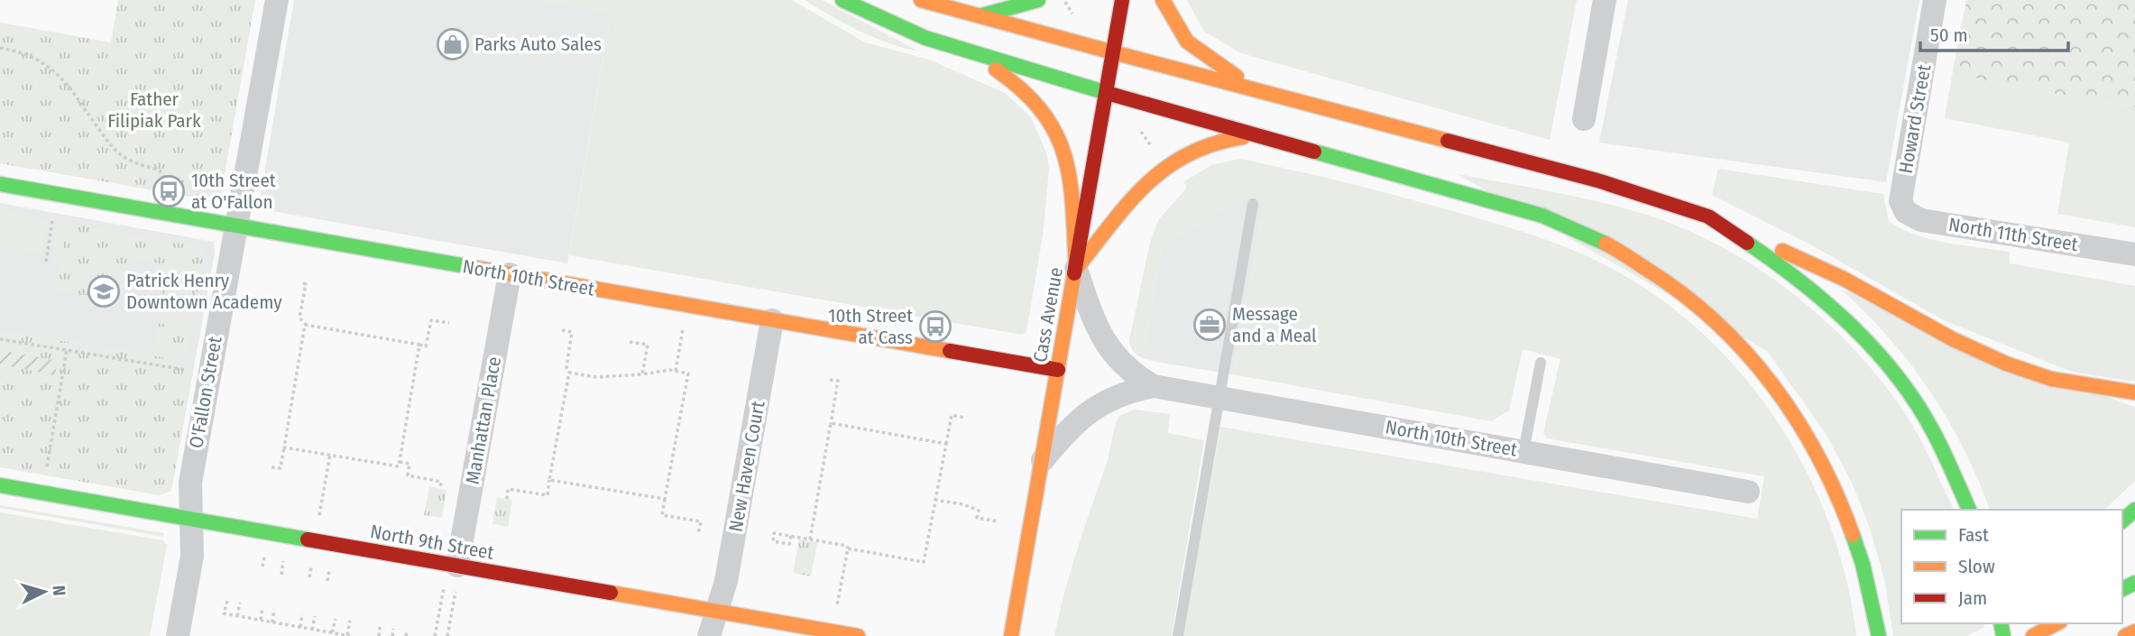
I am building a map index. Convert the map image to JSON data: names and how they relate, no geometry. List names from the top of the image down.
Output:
{
  "streets": {
    "main road": ["North 10th Street", "Cass Avenue", "North 9th Street"],
    "street": [
      "Howard Street",
      "North 11th Street",
      "O'Fallon Street",
      "Manhattan Place",
      "New Haven Court"
    ]
  },
  "crossings": [
    ["Howard Street", "North 11th Street"],
    ["North 10th Street", "Cass Avenue"],
    ["North 10th Street", "O'Fallon Street"],
    ["North 10th Street", "Manhattan Place"],
    ["North 10th Street", "New Haven Court"],
    ["O'Fallon Street", "North 9th Street"],
    ["Manhattan Place", "North 9th Street"],
    ["New Haven Court", "North 9th Street"]
  ],
  "parks": ["Father Filipiak Park"],
  "places": {
    "shop": ["Parks Auto Sales"],
    "bus stop": ["10th Street at O'Fallon", "10th Street at Cass"],
    "school or university": ["Patrick Henry Downtown Academy"],
    "office": ["Message and a Meal"]
  },
  "legend": ["Fast", "Slow", "Jam"],
  "scale_bar": "50 m",
  "north": "right"
}
